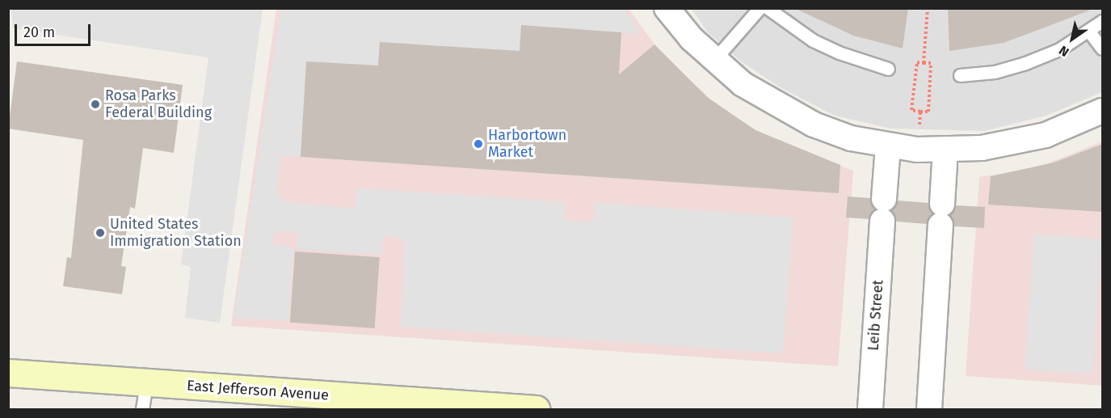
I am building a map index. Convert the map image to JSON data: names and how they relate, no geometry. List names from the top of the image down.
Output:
{
  "streets": {
    "main road": ["East Jefferson Avenue"],
    "street": ["Leib Street"]
  },
  "places": ["Rosa Parks Federal Building", "Harbortown Market", "United States Immigration Station"],
  "scale_bar": "20 m",
  "north": "bottom left"
}
